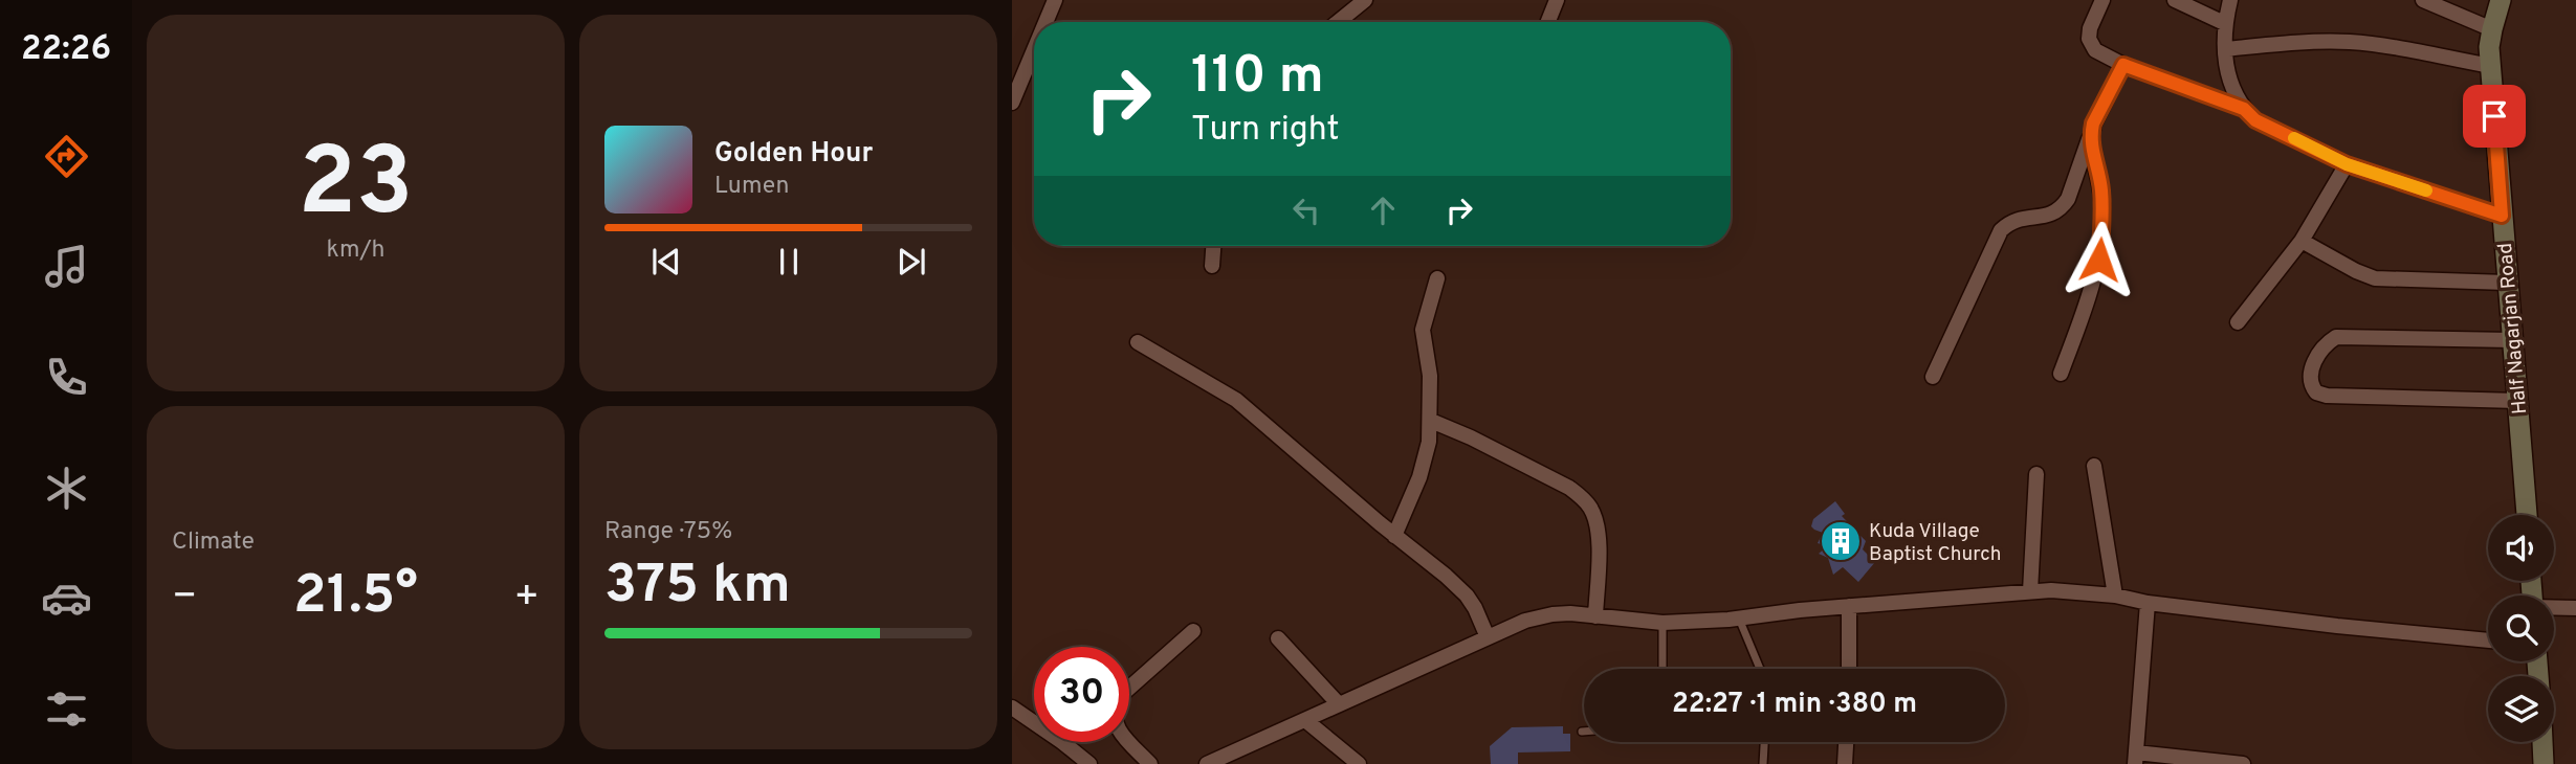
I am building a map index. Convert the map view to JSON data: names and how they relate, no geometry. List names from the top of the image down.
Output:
{
  "streets": {
    "main road": ["Half Nagarjan Road"]
  },
  "places": {
    "building": ["Kuda Village Baptist Church"]
  },
  "page": {
    "tabs": "22:26",
    "tile": [
      ["23", "km/h"],
      "Climate",
      ["Range · 75%", "375 km"]
    ],
    "turn": ["110 m", "Turn right"],
    "song": ["Golden Hour", "Lumen"],
    "heat": ["−", "21.5°", "+"],
    "limit": "30",
    "trip": "22:27 · 1 min · 380 m"
  }
}
